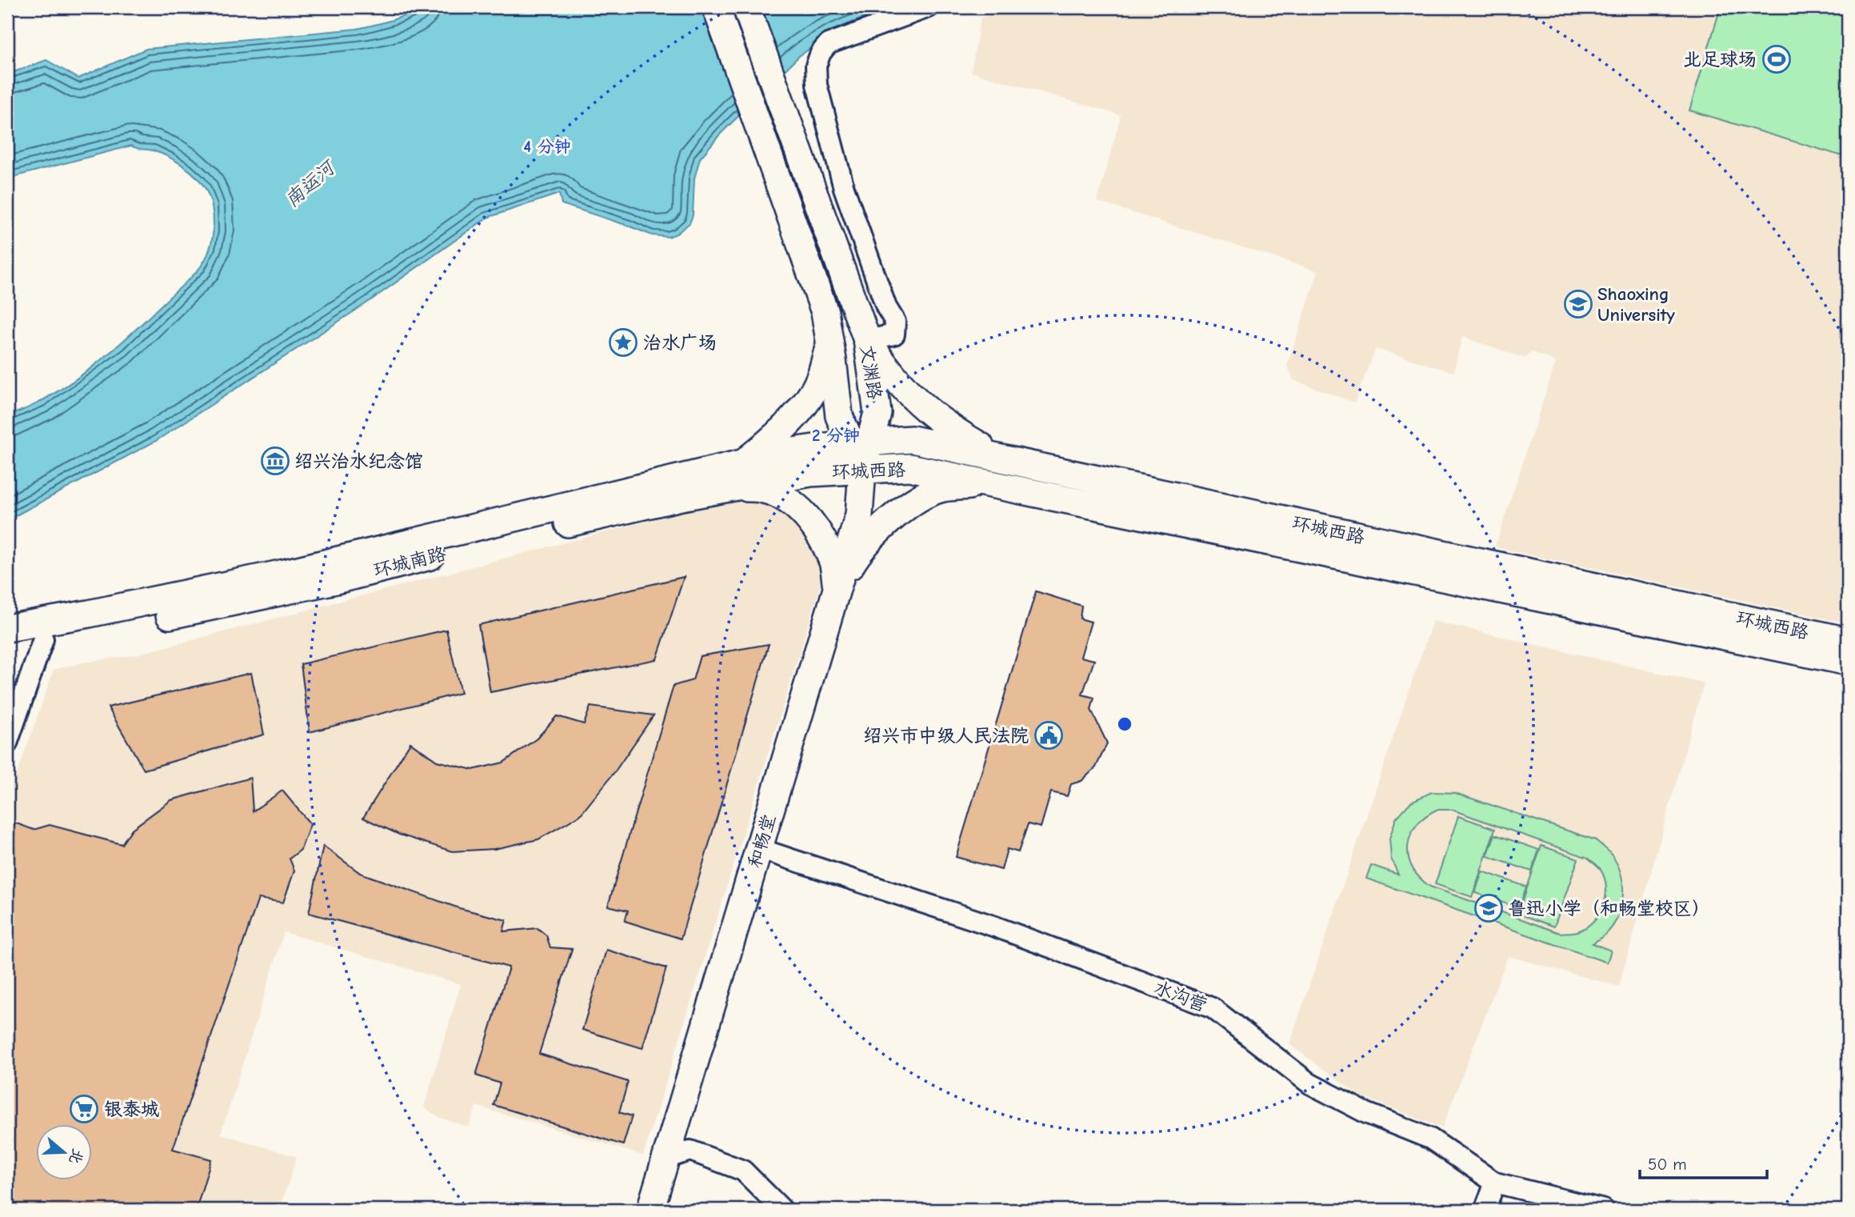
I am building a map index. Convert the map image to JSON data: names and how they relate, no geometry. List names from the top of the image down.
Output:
{
  "streets": {
    "main road": [
      "文渊路",
      "环城西路",
      "环城南路",
      "和畅堂"
    ],
    "street": ["水沟营"]
  },
  "crossings": [
    ["文渊路", "环城西路"],
    ["文渊路", "和畅堂"],
    ["环城西路", "环城南路"],
    ["环城西路", "和畅堂"],
    ["和畅堂", "水沟营"]
  ],
  "water": ["南运河"],
  "places": {
    "sports": ["北足球场"],
    "school or university": ["Shaoxing University", "鲁迅小学（和畅堂校区）"],
    "place": ["治水广场"],
    "museum": ["绍兴治水纪念馆"],
    "public building": ["绍兴市中级人民法院"],
    "supermarket": ["银泰城"]
  },
  "scale_bar": "50 m",
  "north": "right",
  "rings": ["4 分钟", "2 分钟"]
}
